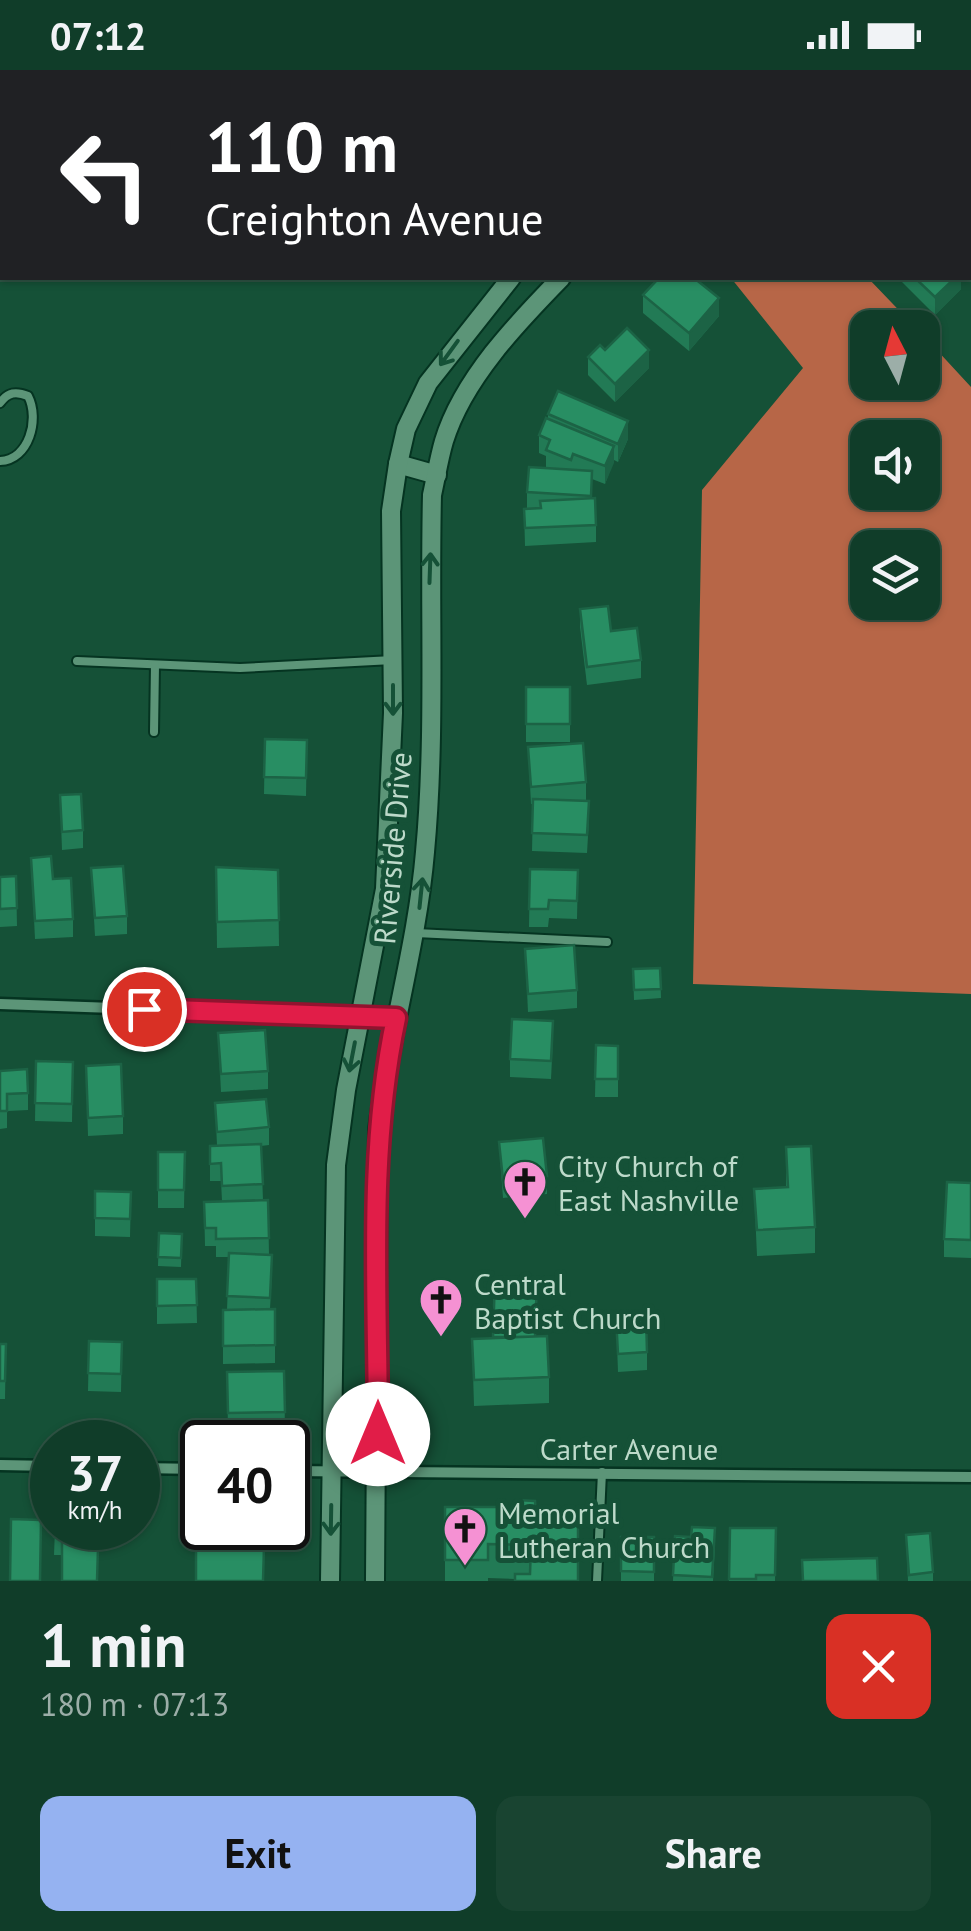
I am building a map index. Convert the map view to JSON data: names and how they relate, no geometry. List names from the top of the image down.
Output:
{
  "streets": {
    "street": ["Riverside Drive", "Carter Avenue"]
  },
  "crossings": [
    ["Riverside Drive", "Carter Avenue"]
  ],
  "places": {
    "church": ["City Church of East Nashville", "Central Baptist Church", "Memorial Lutheran Church"]
  },
  "north": "top",
  "page": {
    "status": "07:12",
    "turn": ["110 m", "Creighton Avenue"],
    "speed": "37 km/h",
    "limit": "40",
    "heading": ["1 min", "180 m · 07:13"],
    "buttons": ["Exit", "Share"]
  }
}
